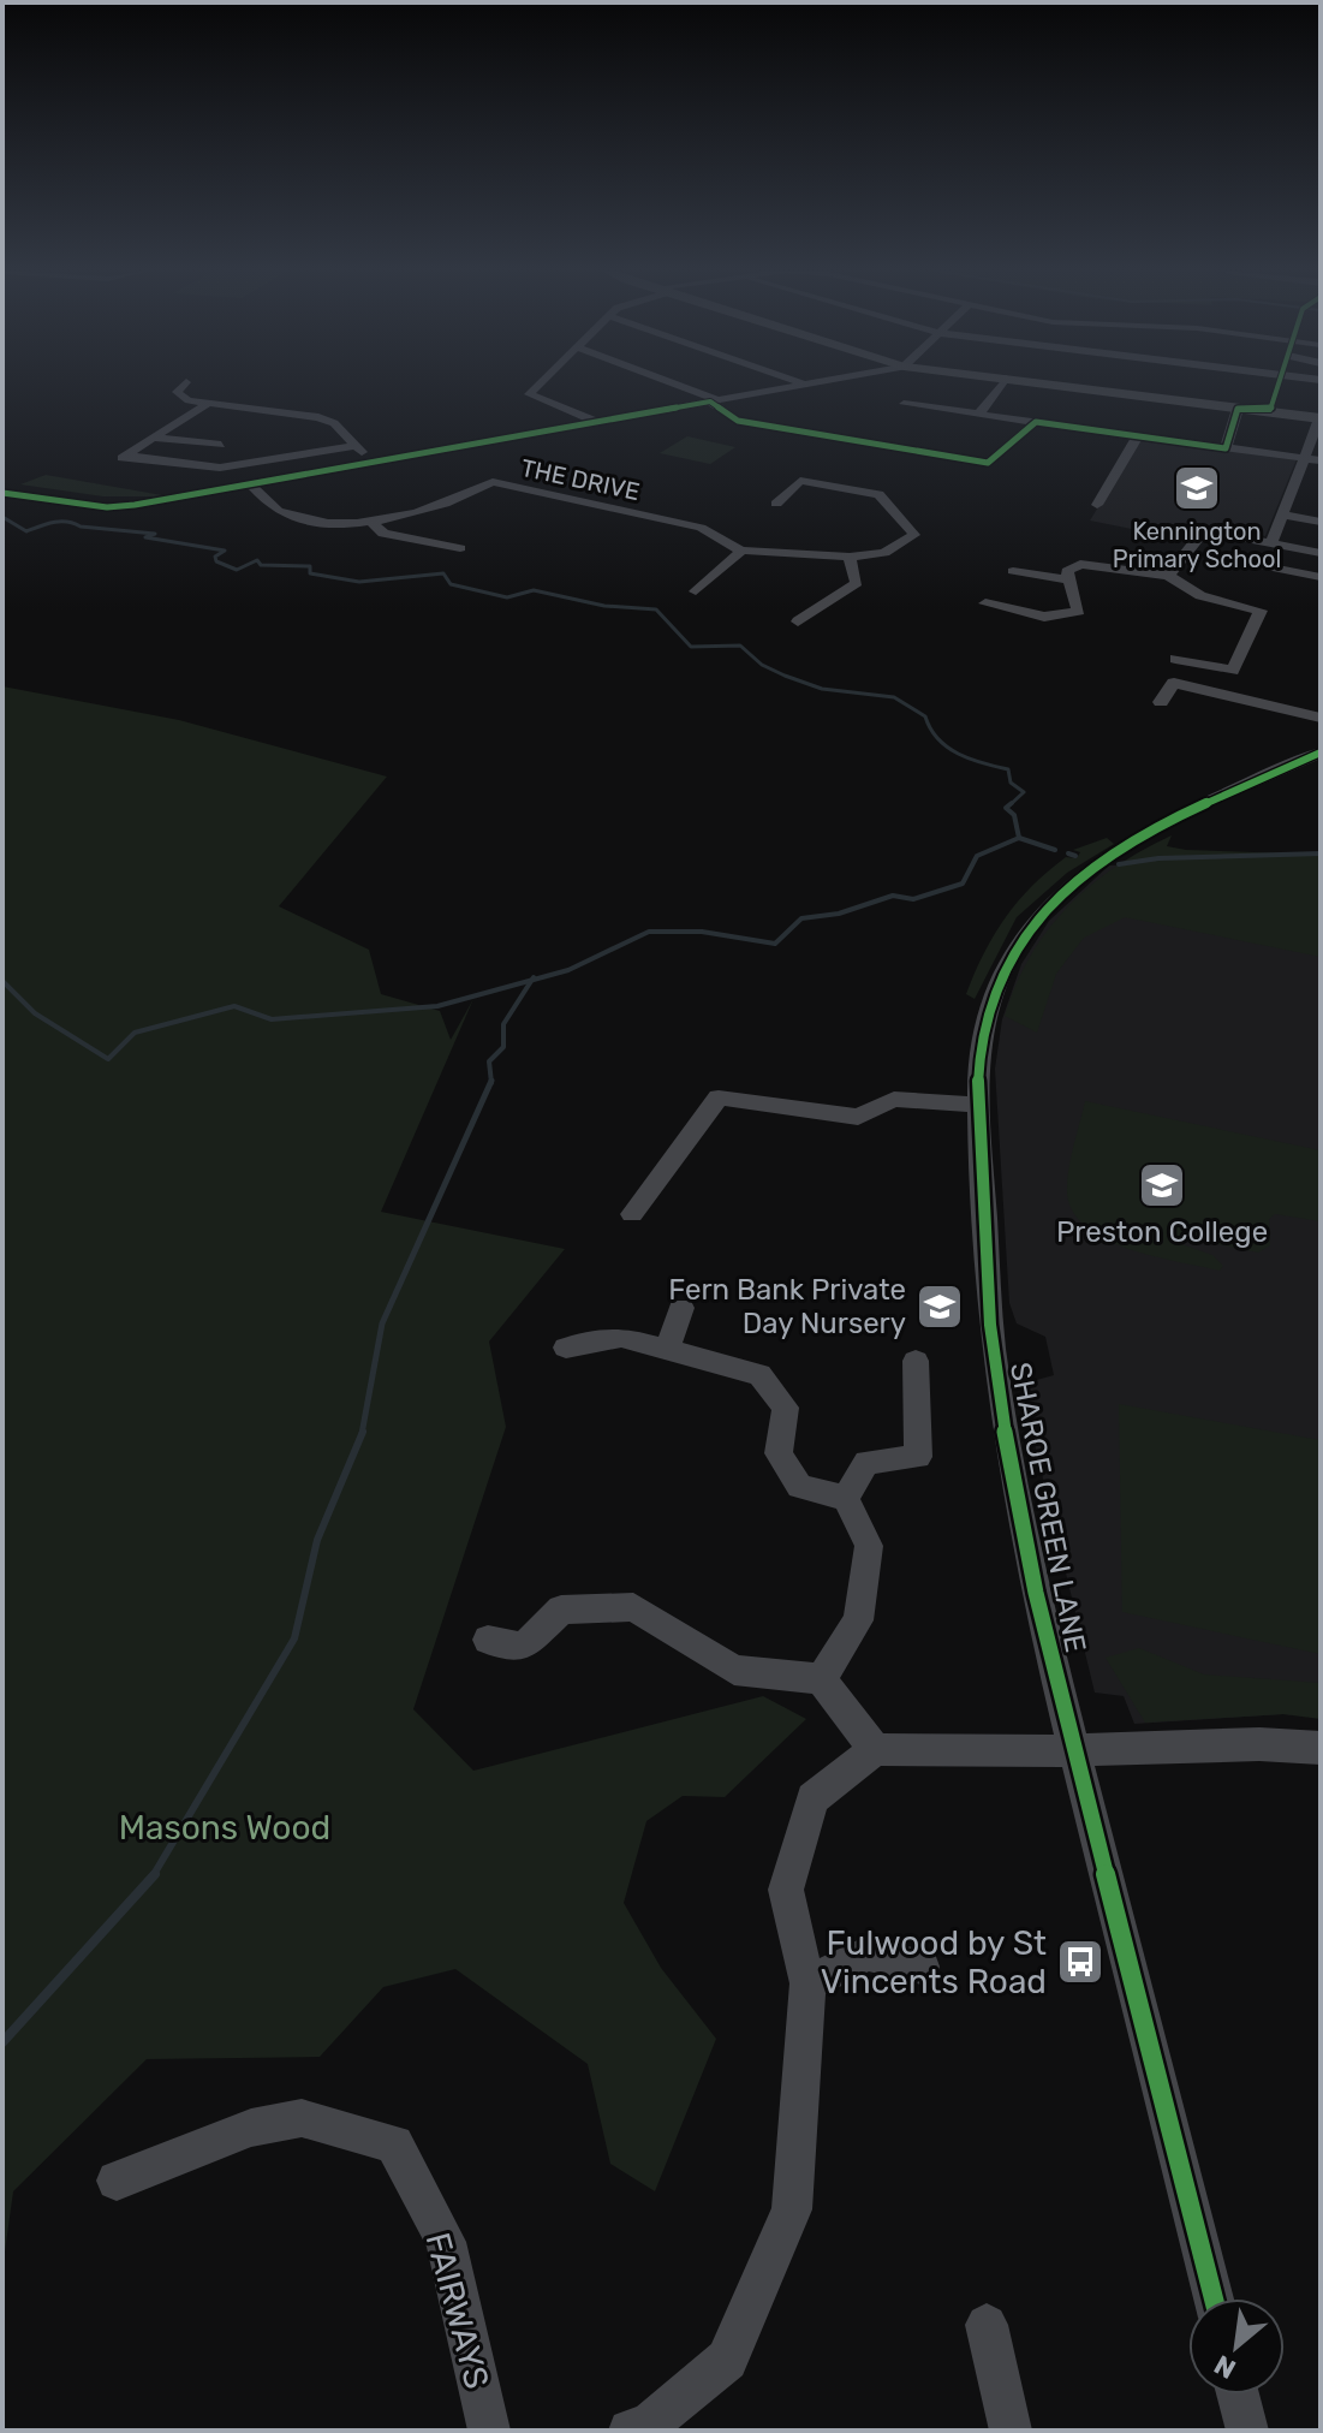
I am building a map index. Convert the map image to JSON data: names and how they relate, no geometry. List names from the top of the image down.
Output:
{
  "streets": {
    "street": ["THE DRIVE", "SHAROE GREEN LANE", "FAIRWAYS"]
  },
  "parks": ["Masons Wood"],
  "places": {
    "school or university": ["Kennington Primary School", "Preston College", "Fern Bank Private Day Nursery"],
    "bus stop": ["Fulwood by St Vincents Road"]
  },
  "north": "bottom left"
}
